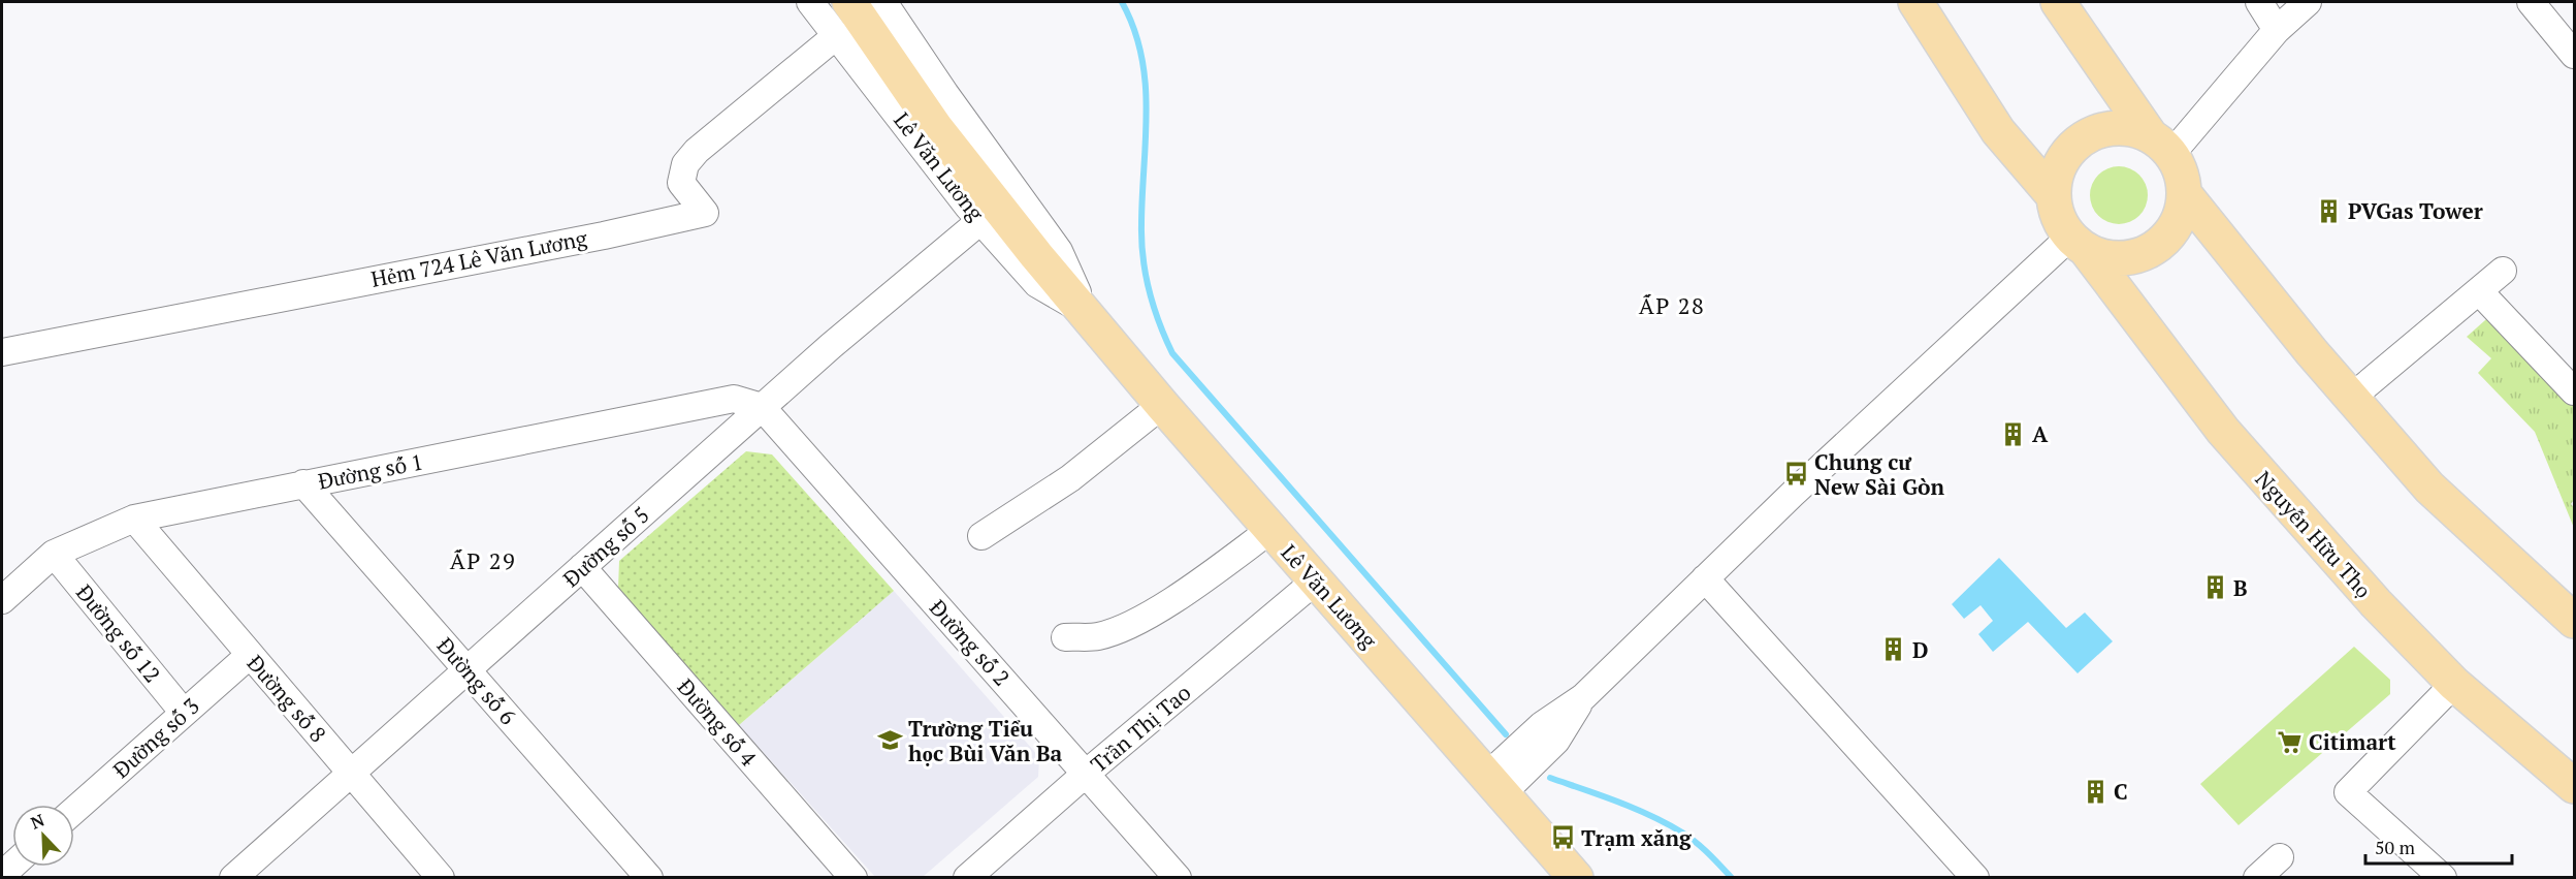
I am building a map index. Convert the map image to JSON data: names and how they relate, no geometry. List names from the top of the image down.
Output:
{
  "streets": {
    "main road": ["Lê Văn Lương", "Nguyễn Hữu Thọ"],
    "street": [
      "Hẻm 724 Lê Văn Lương",
      "Đường số 1",
      "Đường số 5",
      "Đường số 12",
      "Đường số 2",
      "Đường số 6",
      "Đường số 8",
      "Đường số 4",
      "Trần Thị Tao",
      "Đường số 3"
    ]
  },
  "crossings": [
    ["Lê Văn Lương", "Hẻm 724 Lê Văn Lương"],
    ["Lê Văn Lương", "Đường số 5"],
    ["Lê Văn Lương", "Trần Thị Tao"],
    ["Đường số 1", "Đường số 5"],
    ["Đường số 1", "Đường số 12"],
    ["Đường số 1", "Đường số 2"],
    ["Đường số 1", "Đường số 6"],
    ["Đường số 1", "Đường số 8"],
    ["Đường số 5", "Đường số 2"],
    ["Đường số 5", "Đường số 6"],
    ["Đường số 5", "Đường số 8"],
    ["Đường số 5", "Đường số 4"],
    ["Đường số 12", "Đường số 3"],
    ["Đường số 2", "Trần Thị Tao"],
    ["Đường số 8", "Đường số 3"]
  ],
  "districts": ["ẤP 28", "ẤP 29"],
  "places": {
    "building": [
      "PVGas Tower",
      "A",
      "B",
      "D",
      "C"
    ],
    "bus stop": ["Chung cư New Sài Gòn", "Trạm xăng"],
    "school or university": ["Trường Tiểu học Bùi Văn Ba"],
    "supermarket": ["Citimart"]
  },
  "scale_bar": "50 m",
  "north": "top left"
}
